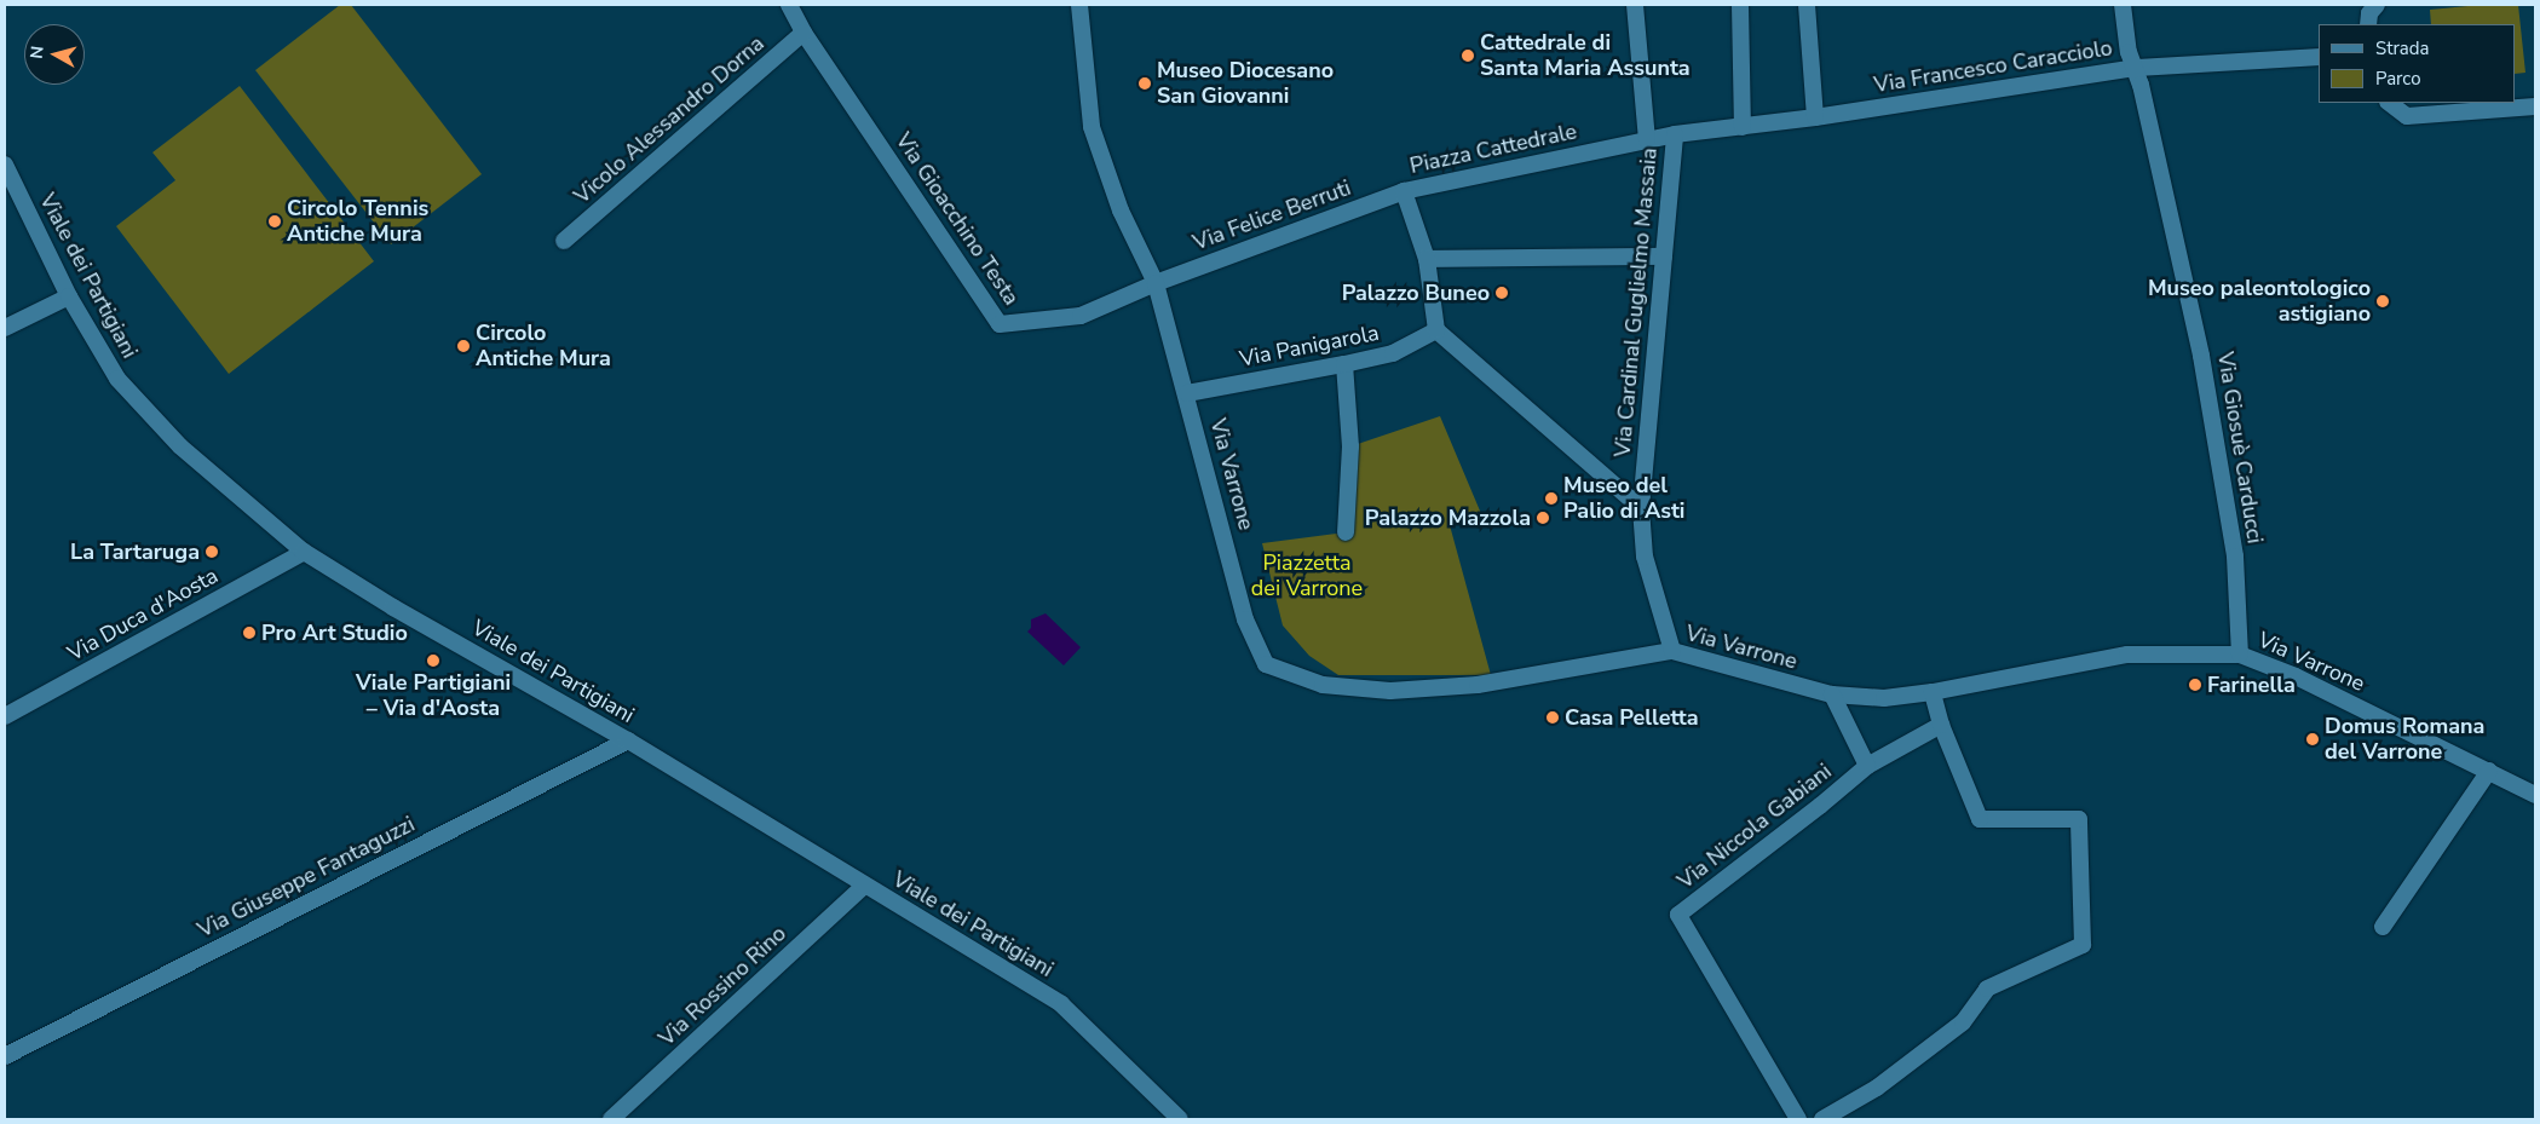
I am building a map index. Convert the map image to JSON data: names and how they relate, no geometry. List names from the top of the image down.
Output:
{
  "streets": {
    "street": [
      "Via Francesco Caracciolo",
      "Vicolo Alessandro Dorna",
      "Piazza Cattedrale",
      "Via Felice Berruti",
      "Via Gioacchino Testa",
      "Viale dei Partigiani",
      "Via Cardinal Guglielmo Massaia",
      "Via Panigarola",
      "Via Giosuè Carducci",
      "Via Varrone",
      "Via Duca d'Aosta",
      "Via Niccola Gabiani",
      "Via Giuseppe Fantaguzzi",
      "Via Rossino Rino"
    ]
  },
  "crossings": [
    ["Via Francesco Caracciolo", "Piazza Cattedrale"],
    ["Via Francesco Caracciolo", "Via Cardinal Guglielmo Massaia"],
    ["Via Francesco Caracciolo", "Via Giosuè Carducci"],
    ["Vicolo Alessandro Dorna", "Via Gioacchino Testa"],
    ["Piazza Cattedrale", "Via Felice Berruti"],
    ["Piazza Cattedrale", "Via Cardinal Guglielmo Massaia"],
    ["Via Felice Berruti", "Via Gioacchino Testa"],
    ["Via Felice Berruti", "Via Varrone"],
    ["Via Gioacchino Testa", "Via Varrone"],
    ["Viale dei Partigiani", "Via Duca d'Aosta"],
    ["Viale dei Partigiani", "Via Giuseppe Fantaguzzi"],
    ["Viale dei Partigiani", "Via Rossino Rino"],
    ["Via Cardinal Guglielmo Massaia", "Via Varrone"],
    ["Via Panigarola", "Via Varrone"],
    ["Via Giosuè Carducci", "Via Varrone"]
  ],
  "parks": ["Piazzetta dei Varrone"],
  "places": [
    "Cattedrale di Santa Maria Assunta",
    "Museo Diocesano San Giovanni",
    "Circolo Tennis Antiche Mura",
    "Palazzo Buneo",
    "Museo paleontologico astigiano",
    "Circolo Antiche Mura",
    "Museo del Palio di Asti",
    "Palazzo Mazzola",
    "La Tartaruga",
    "Pro Art Studio",
    "Viale Partigiani – Via d'Aosta",
    "Farinella",
    "Casa Pelletta",
    "Domus Romana del Varrone"
  ],
  "legend": ["Strada", "Parco"],
  "north": "left"
}
